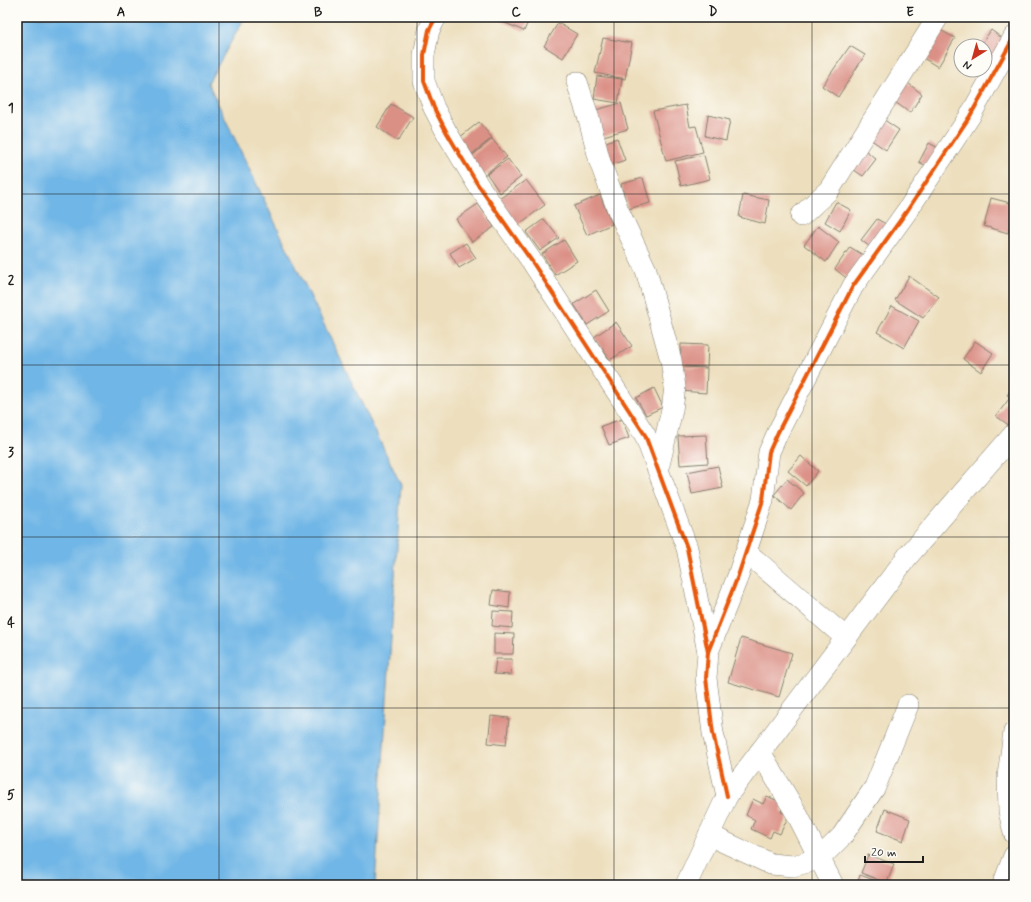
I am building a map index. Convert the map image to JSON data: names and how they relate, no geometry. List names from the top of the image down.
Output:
{
  "scale_bar": "20 m",
  "north": "bottom left",
  "grid": {
    "columns": [
      "A",
      "B",
      "C",
      "D",
      "E"
    ],
    "rows": [
      "1",
      "2",
      "3",
      "4",
      "5"
    ]
  }
}
